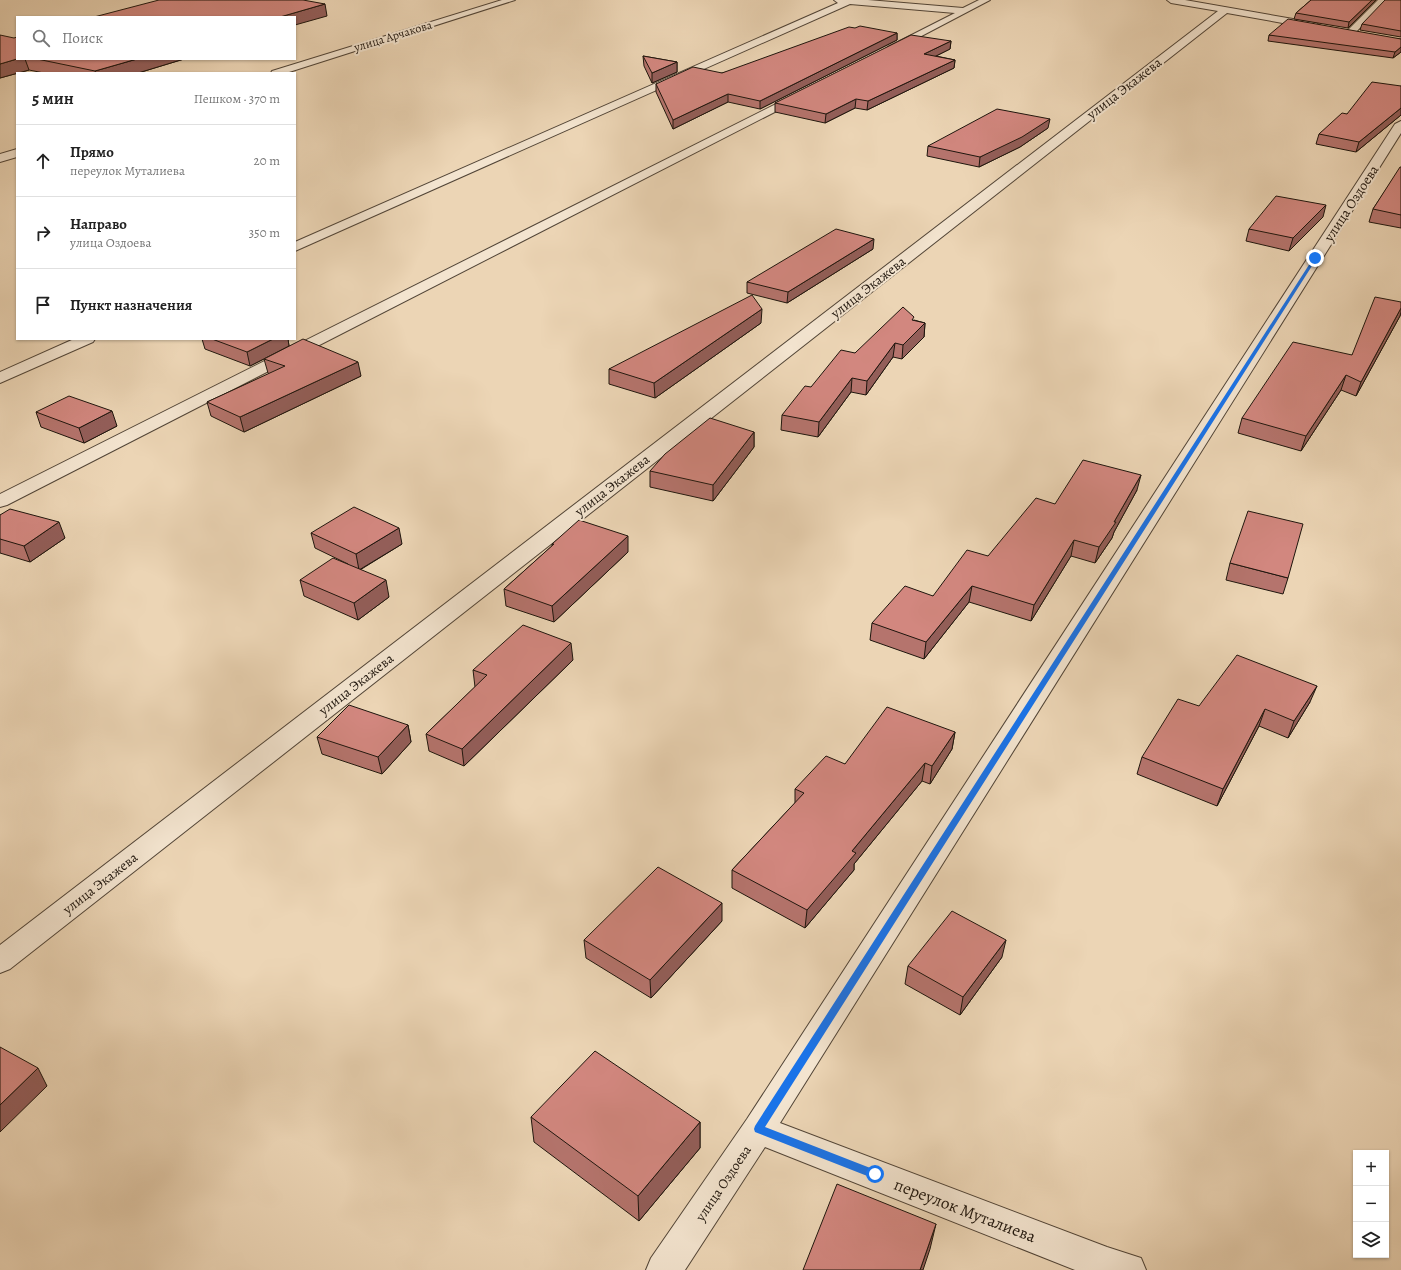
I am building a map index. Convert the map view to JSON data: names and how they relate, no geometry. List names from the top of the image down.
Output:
{
  "streets": {
    "street": [
      "улица Арчакова",
      "улица Экажева",
      "улица Оздоева",
      "переулок Муталиева"
    ]
  },
  "crossings": [
    ["улица Оздоева", "переулок Муталиева"]
  ],
  "page": {
    "search": "Поиск",
    "heading": ["5 мин", "Пешком · 370 m"],
    "list": [
      ["Прямо", "переулок Муталиева", "20 m"],
      ["Направо", "улица Оздоева", "350 m"],
      "Пункт назначения"
    ],
    "map_buttons": ["+", "−"]
  }
}
